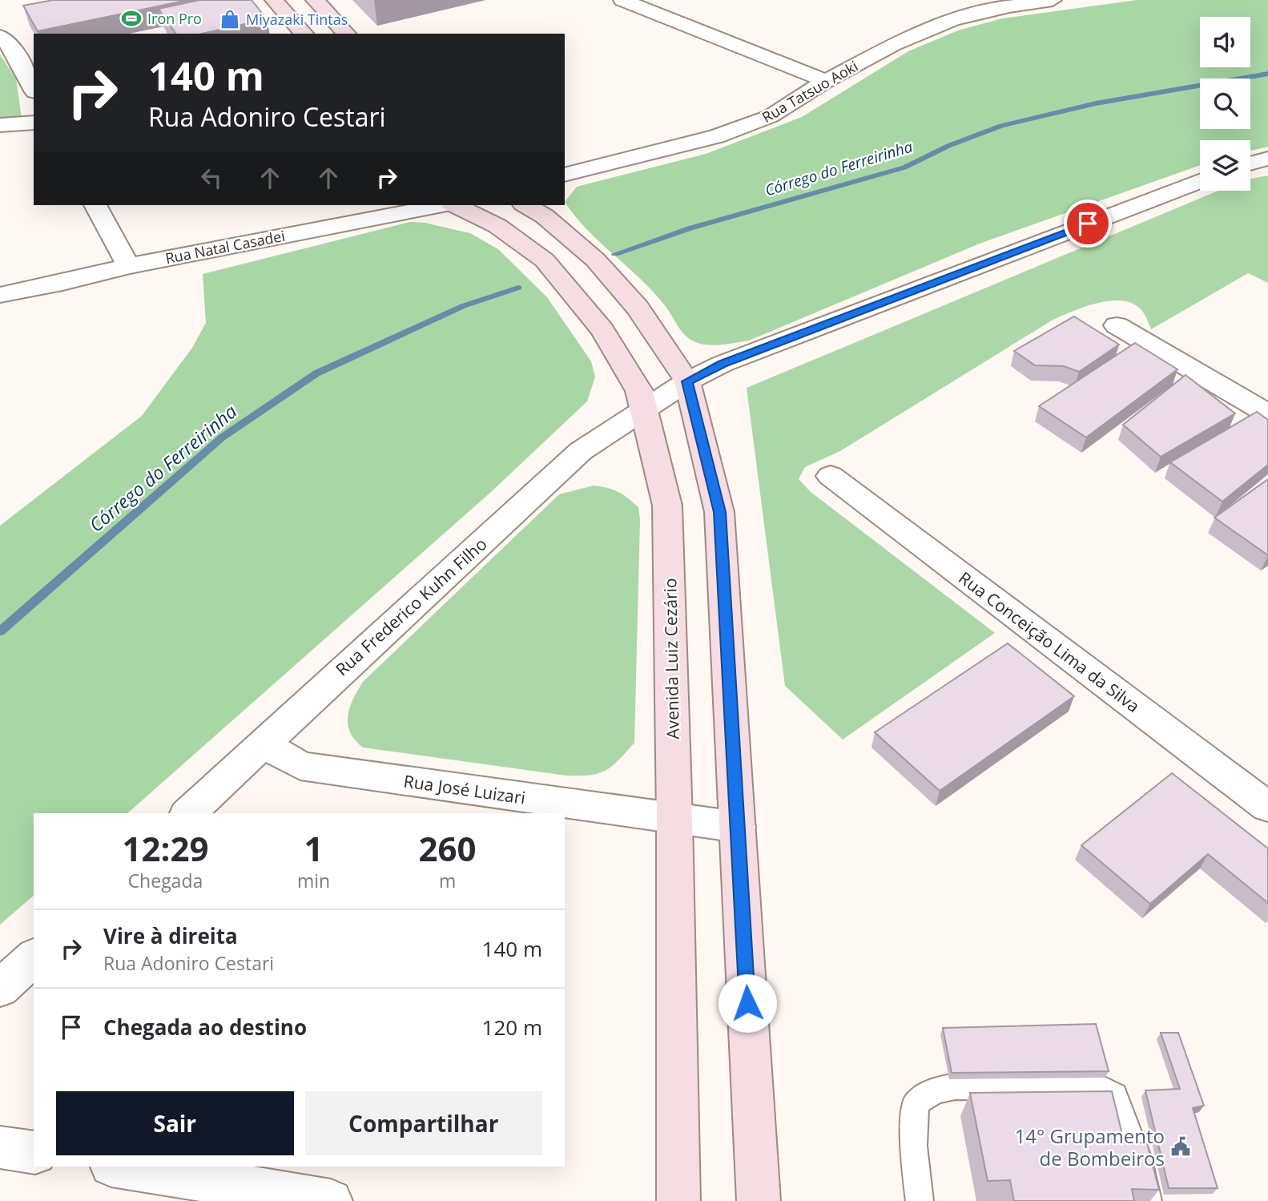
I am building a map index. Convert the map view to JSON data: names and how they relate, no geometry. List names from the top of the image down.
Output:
{
  "streets": {
    "street": [
      "Rua Tatsuo Aoki",
      "Rua Natal Casadei",
      "Rua Frederico Kuhn Filho",
      "Rua Conceição Lima da Silva",
      "Avenida Luiz Cezário",
      "Rua José Luizari"
    ]
  },
  "crossings": [
    ["Rua Frederico Kuhn Filho", "Avenida Luiz Cezário"],
    ["Rua Frederico Kuhn Filho", "Rua José Luizari"],
    ["Avenida Luiz Cezário", "Rua José Luizari"]
  ],
  "water": ["Córrego do Ferreirinha"],
  "places": {
    "sports": ["Iron Pro"],
    "shop": ["Miyazaki Tintas"],
    "public building": ["14° Grupamento de Bombeiros"]
  },
  "page": {
    "turn": ["140 m", "Rua Adoniro Cestari"],
    "eta": [
      "12:29",
      "Chegada",
      "1",
      "min",
      "260",
      "m"
    ],
    "list": [
      {
        "name": "Vire à direita",
        "note": "Rua Adoniro Cestari",
        "value": "140 m"
      },
      {
        "name": "Chegada ao destino",
        "value": "120 m"
      }
    ],
    "buttons": ["Sair", "Compartilhar"]
  }
}
